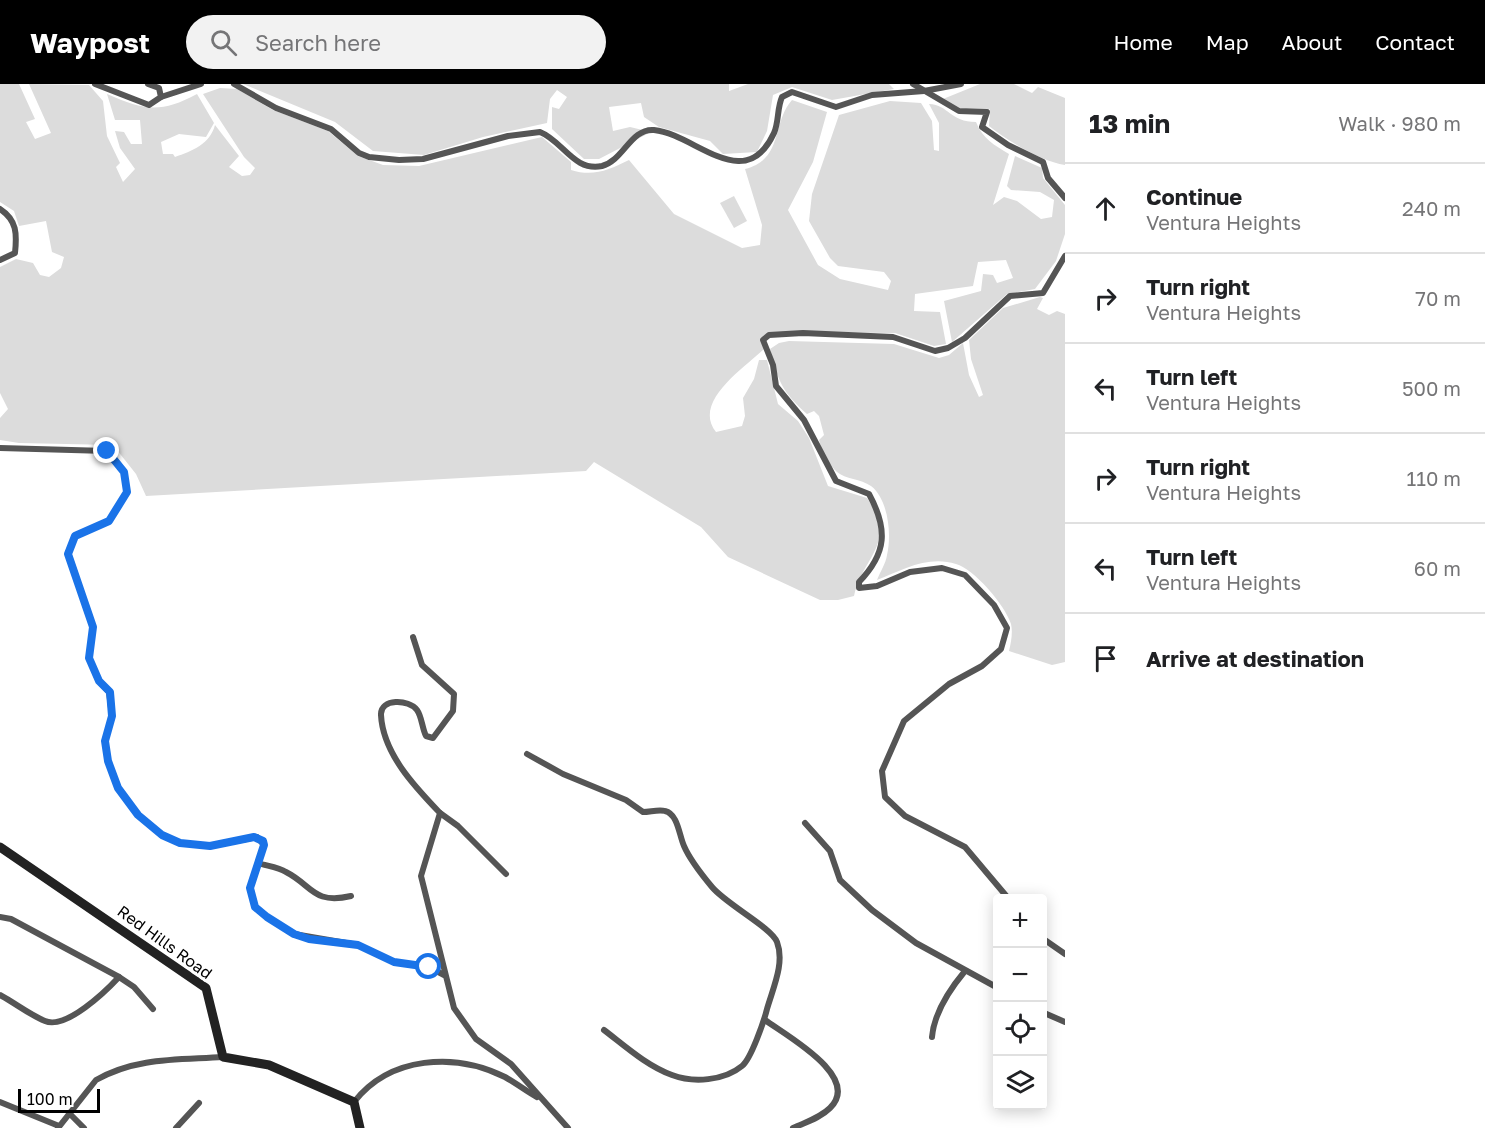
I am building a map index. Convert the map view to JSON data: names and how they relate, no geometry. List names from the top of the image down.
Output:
{
  "streets": {
    "main road": ["Red Hills Road"]
  },
  "scale_bar": "100 m",
  "page": {
    "header": "Waypost",
    "search": "Search here",
    "nav": [
      "Home",
      "Map",
      "About",
      "Contact"
    ],
    "heading": ["13 min", "Walk · 980 m"],
    "list": [
      ["Continue", "Ventura Heights", "240 m"],
      ["Turn right", "Ventura Heights", "70 m"],
      ["Turn left", "Ventura Heights", "500 m"],
      ["Turn right", "Ventura Heights", "110 m"],
      ["Turn left", "Ventura Heights", "60 m"],
      "Arrive at destination"
    ],
    "map_buttons": ["+", "−"],
    "scale": "100 m"
  }
}
